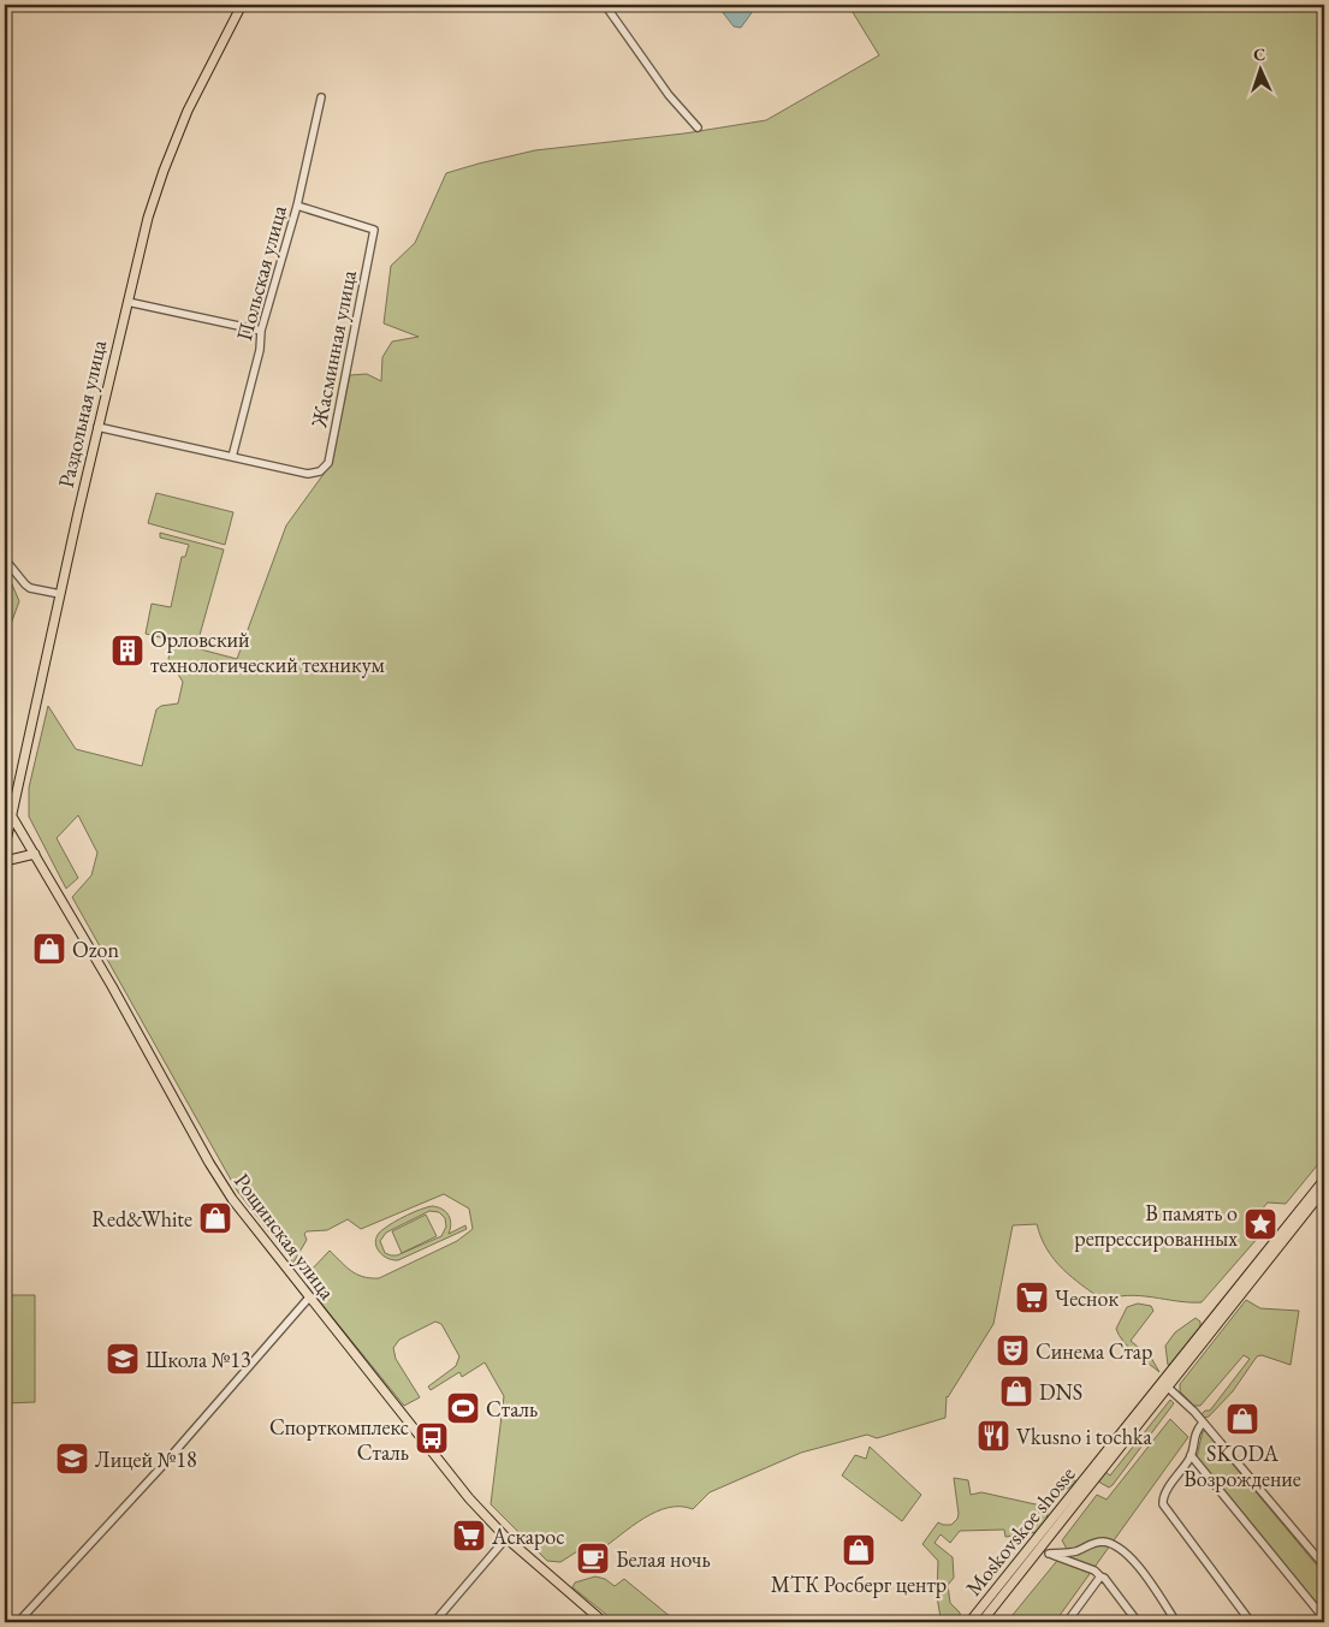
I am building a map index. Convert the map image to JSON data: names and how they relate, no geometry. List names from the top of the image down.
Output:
{
  "streets": {
    "main road": ["Раздольная улица", "Рощинская улица", "Moskovskoe shosse"],
    "street": ["Польская улица", "Жасминная улица"]
  },
  "crossings": [
    ["Польская улица", "Жасминная улица"],
    ["Раздольная улица", "Рощинская улица"]
  ],
  "places": {
    "building": ["Орловский технологический техникум"],
    "shop": [
      "Ozon",
      "Red&White",
      "DNS",
      "SKODA Возрождение",
      "МТК Росберг центр"
    ],
    "place": ["В память о репрессированных"],
    "supermarket": ["Чеснок", "Аскарос"],
    "theatre": ["Синема Стар"],
    "school or university": ["Школа №13", "Лицей №18"],
    "sports": ["Сталь"],
    "restaurant": ["Vkusno i tochka"],
    "bus stop": ["Спорткомплекс Сталь"],
    "cafe": ["Белая ночь"]
  },
  "north": "top"
}
